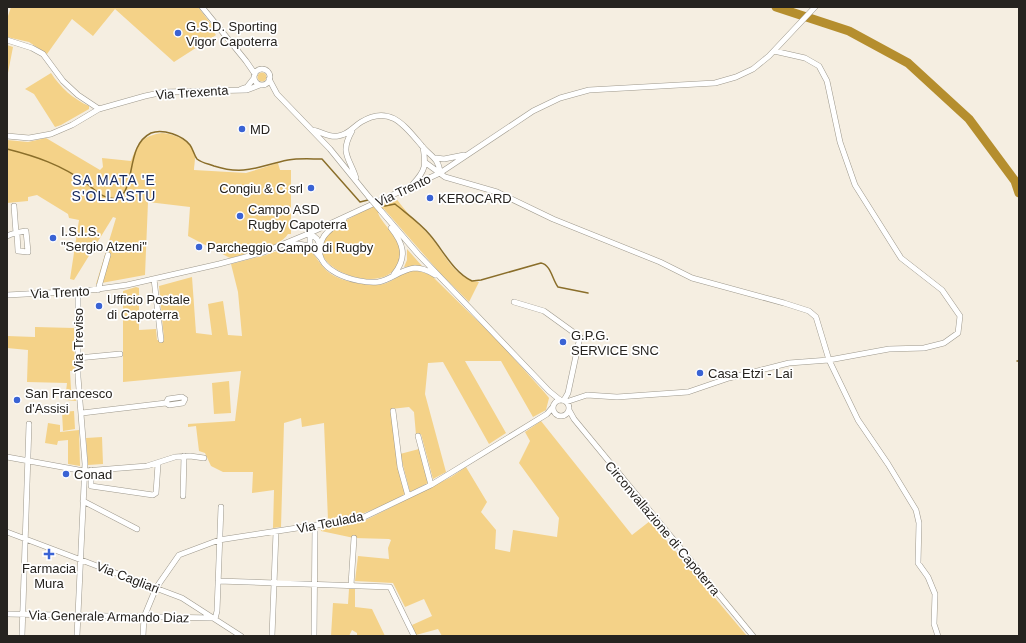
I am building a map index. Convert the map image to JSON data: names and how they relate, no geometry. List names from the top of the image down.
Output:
{
  "streets": {
    "street": [
      "Via Trexenta",
      "Via Trento",
      "Via Treviso",
      "Via Teulada",
      "Circonvallazione di Capoterra",
      "Via Cagliari",
      "Via Generale Armando Diaz"
    ]
  },
  "crossings": [
    ["Via Trento", "Via Treviso"],
    ["Via Treviso", "Via Cagliari"],
    ["Via Treviso", "Via Generale Armando Diaz"],
    ["Via Teulada", "Via Cagliari"],
    ["Via Teulada", "Via Generale Armando Diaz"],
    ["Via Cagliari", "Via Generale Armando Diaz"]
  ],
  "districts": ["SA MATA 'E S'OLLASTU"],
  "places": {
    "other": [
      "G.S.D. Sporting Vigor Capoterra",
      "MD",
      "Congiu & C srl",
      "KEROCARD",
      "Campo ASD Rugby Capoterra",
      "I.S.I.S. \"Sergio Atzeni\"",
      "Parcheggio Campo di Rugby",
      "Ufficio Postale di Capoterra",
      "G.P.G. SERVICE SNC",
      "Casa Etzi - Lai",
      "San Francesco d'Assisi",
      "Conad"
    ],
    "health": ["Farmacia Mura"]
  }
}
